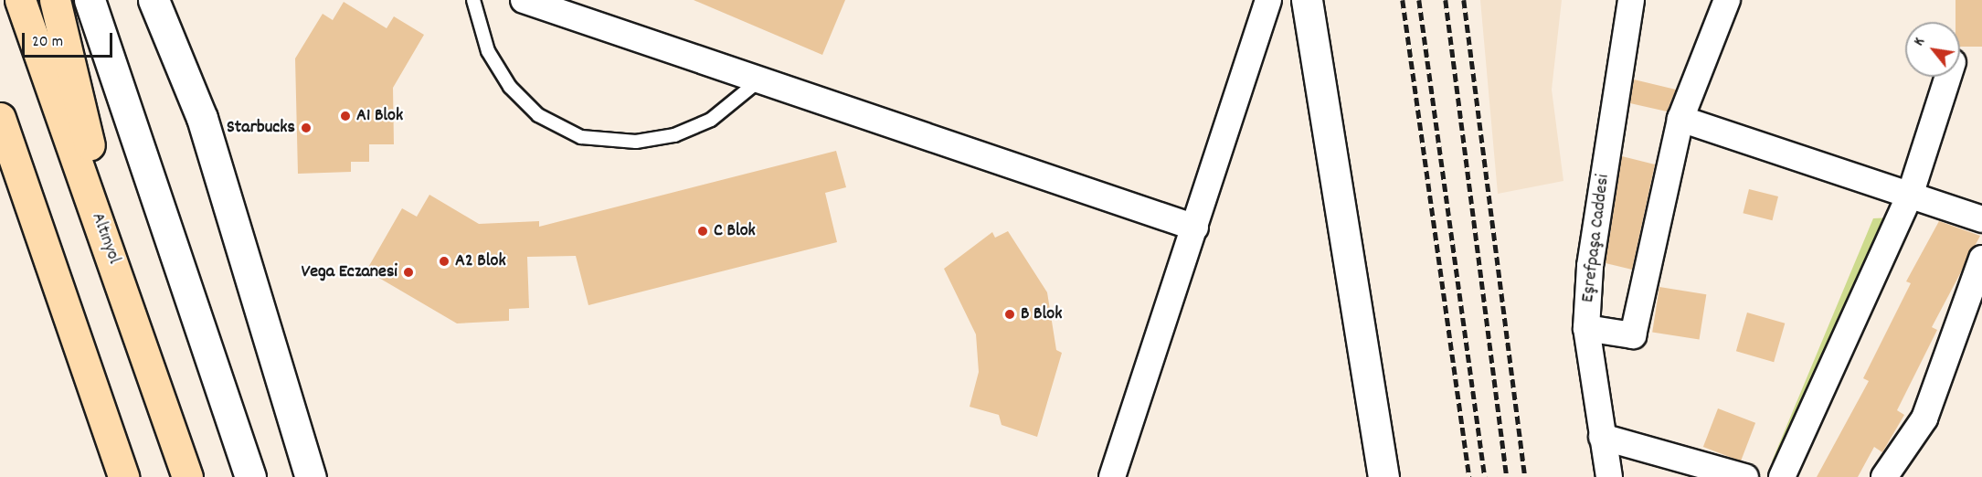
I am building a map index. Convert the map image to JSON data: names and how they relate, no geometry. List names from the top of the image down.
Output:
{
  "streets": {
    "highway": ["Altınyol"],
    "street": ["Eşrefpaşa Caddesi"]
  },
  "places": [
    "A1 Blok",
    "Starbucks",
    "C Blok",
    "A2 Blok",
    "Vega Eczanesi",
    "B Blok"
  ],
  "scale_bar": "20 m",
  "north": "top left"
}
